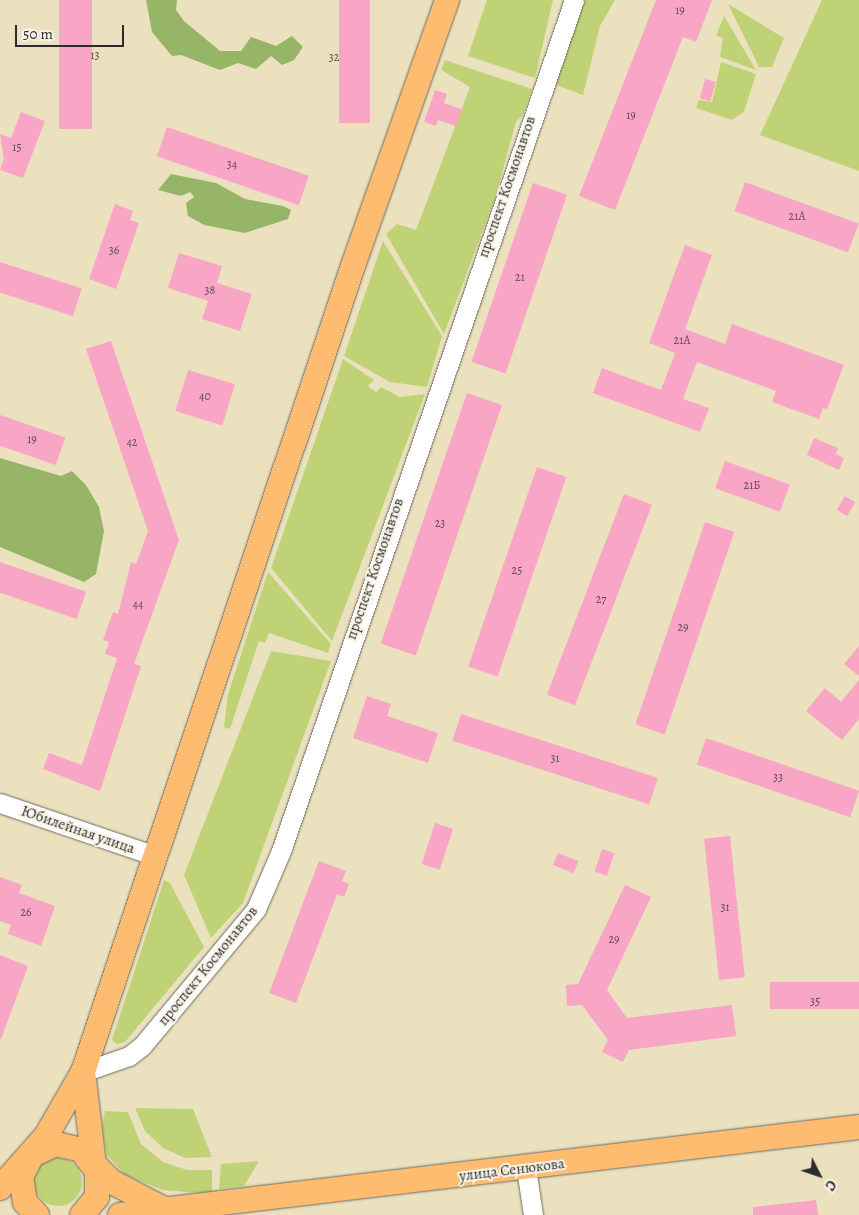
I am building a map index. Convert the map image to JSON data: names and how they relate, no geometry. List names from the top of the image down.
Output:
{
  "streets": {
    "main road": ["улица Сенюкова"],
    "street": ["проспект Космонавтов", "Юбилейная улица"]
  },
  "house_numbers": [
    "19",
    "13",
    "32",
    "19",
    "15",
    "34",
    "21А",
    "36",
    "21",
    "38",
    "21А",
    "40",
    "19",
    "42",
    "21Б",
    "23",
    "25",
    "27",
    "44",
    "29",
    "31",
    "33",
    "31",
    "26",
    "29",
    "35"
  ],
  "scale_bar": "50 m",
  "north": "bottom right"
}
